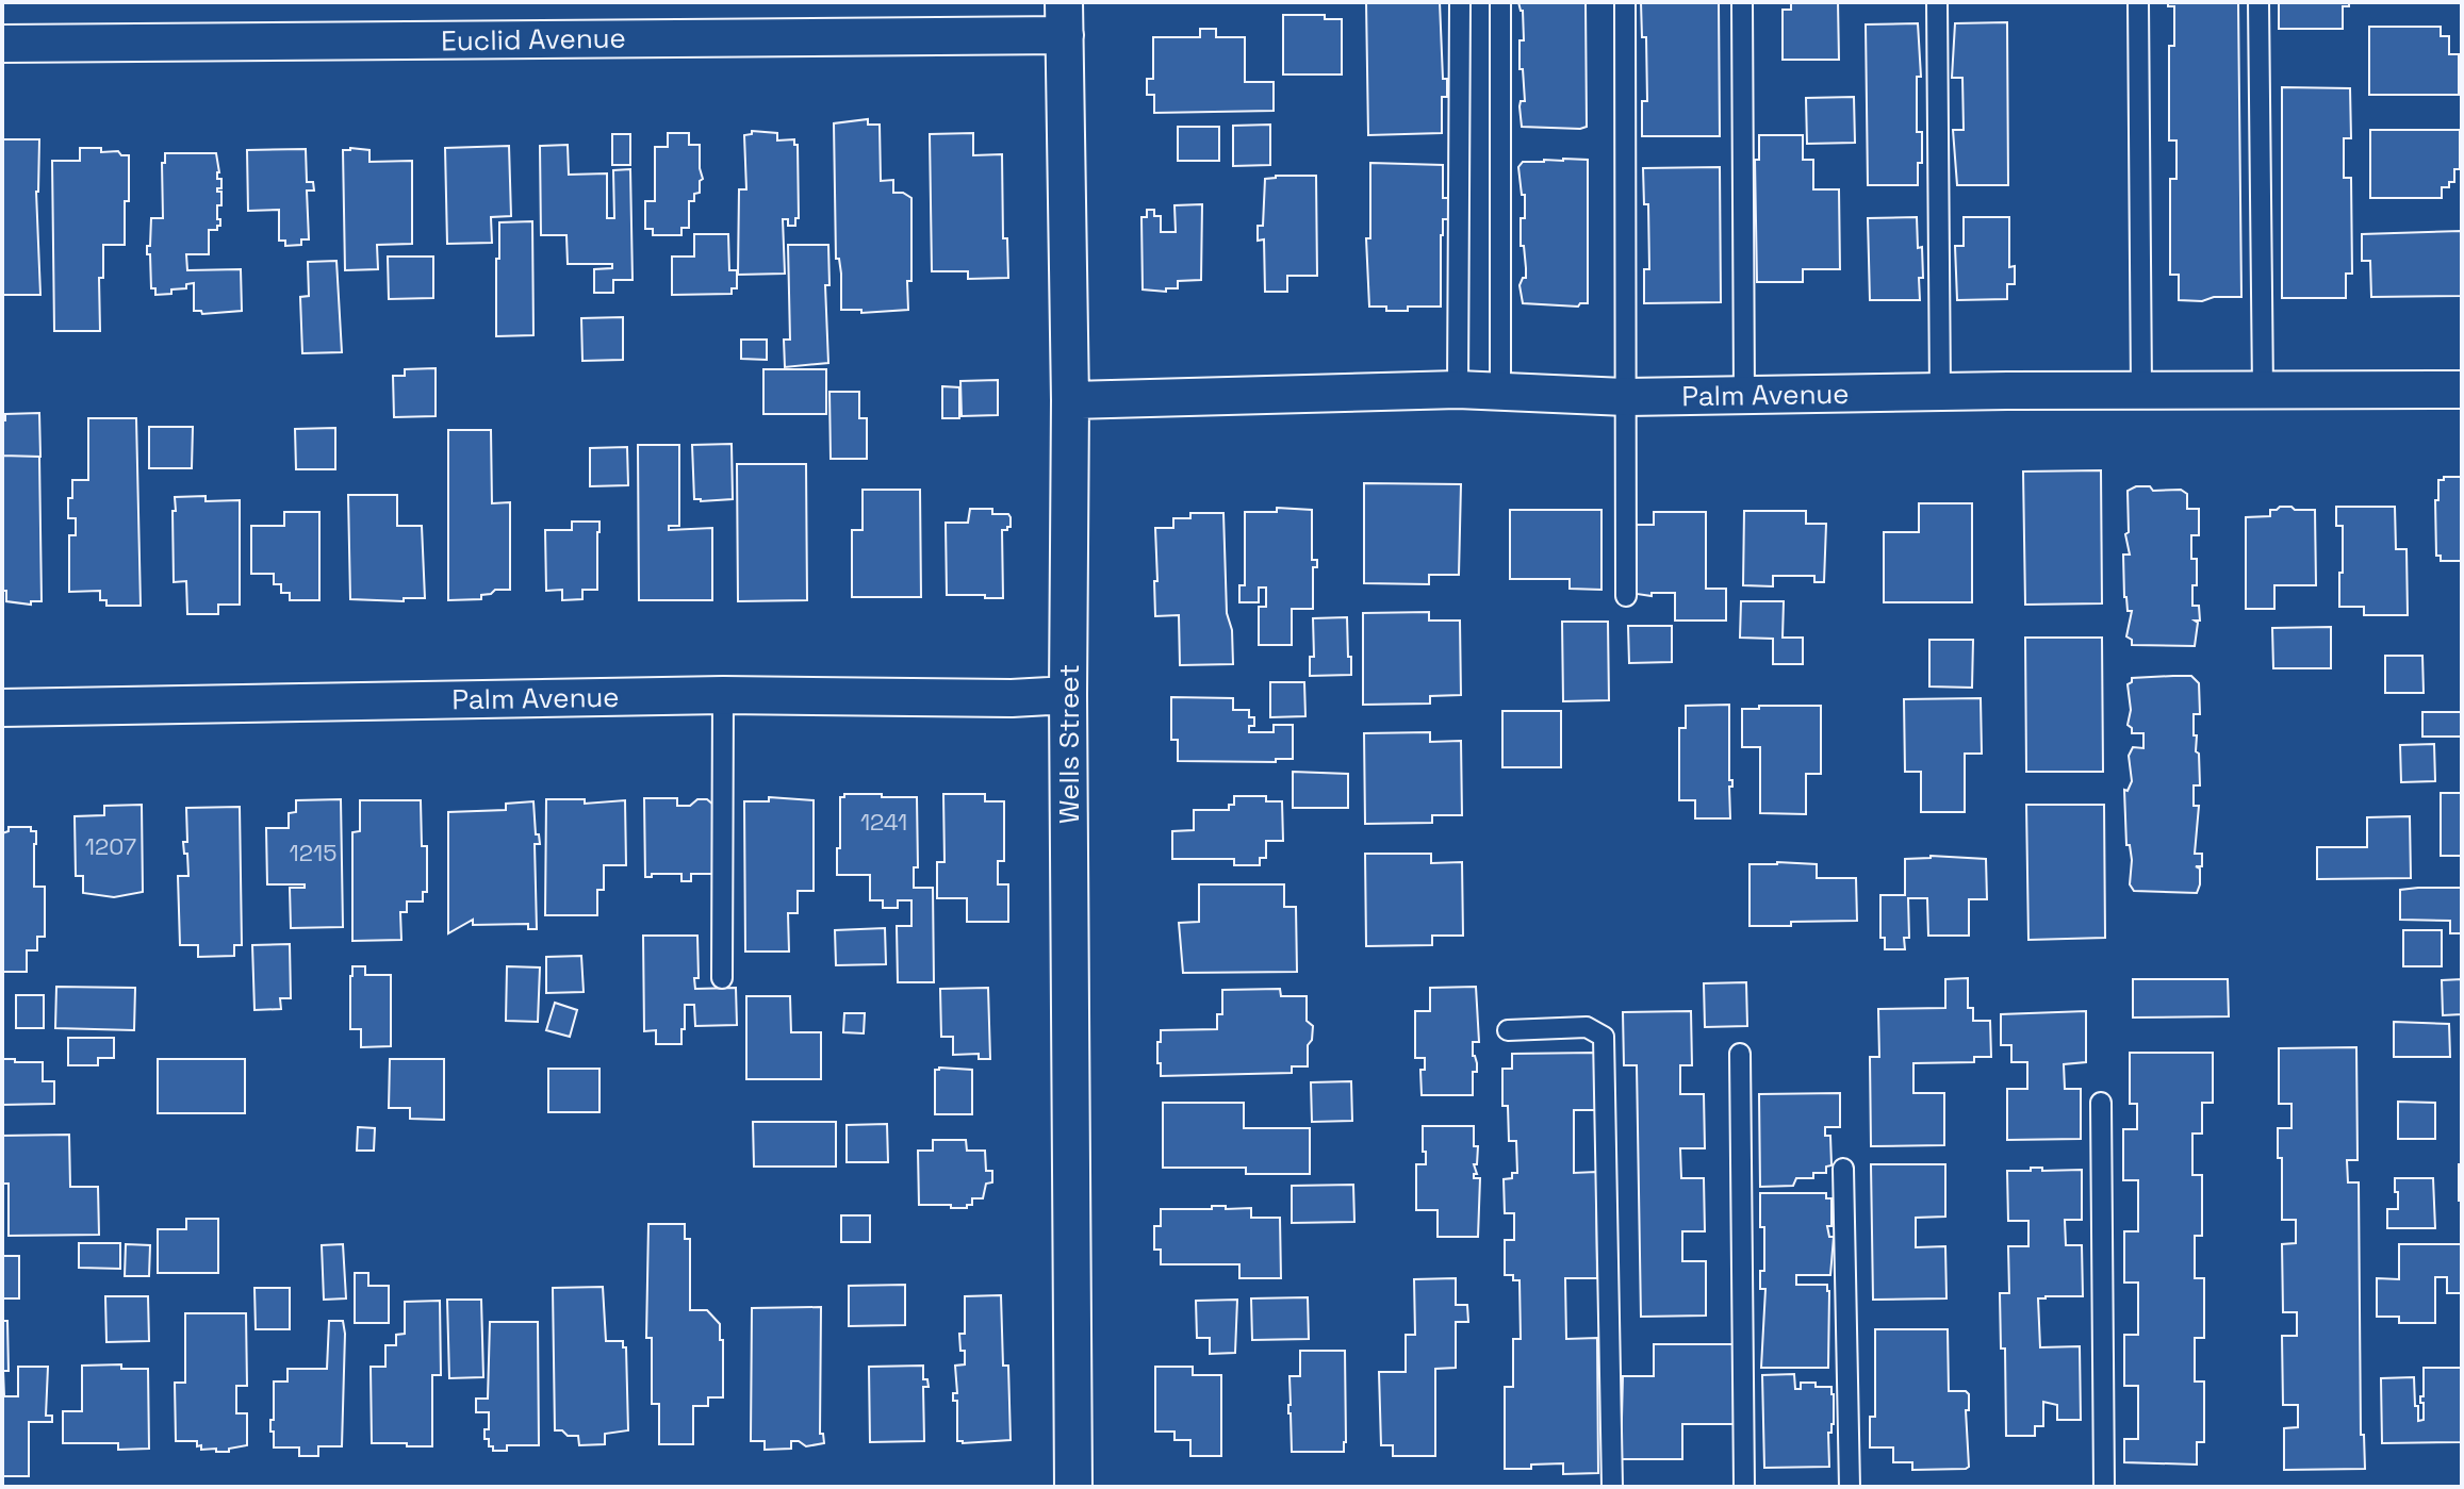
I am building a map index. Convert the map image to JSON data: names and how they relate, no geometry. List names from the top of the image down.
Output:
{
  "streets": {
    "street": ["Euclid Avenue", "Palm Avenue", "Wells Street"]
  },
  "crossings": [
    ["Euclid Avenue", "Wells Street"],
    ["Palm Avenue", "Wells Street"]
  ],
  "house_numbers": ["1241", "1207", "1215"]
}
